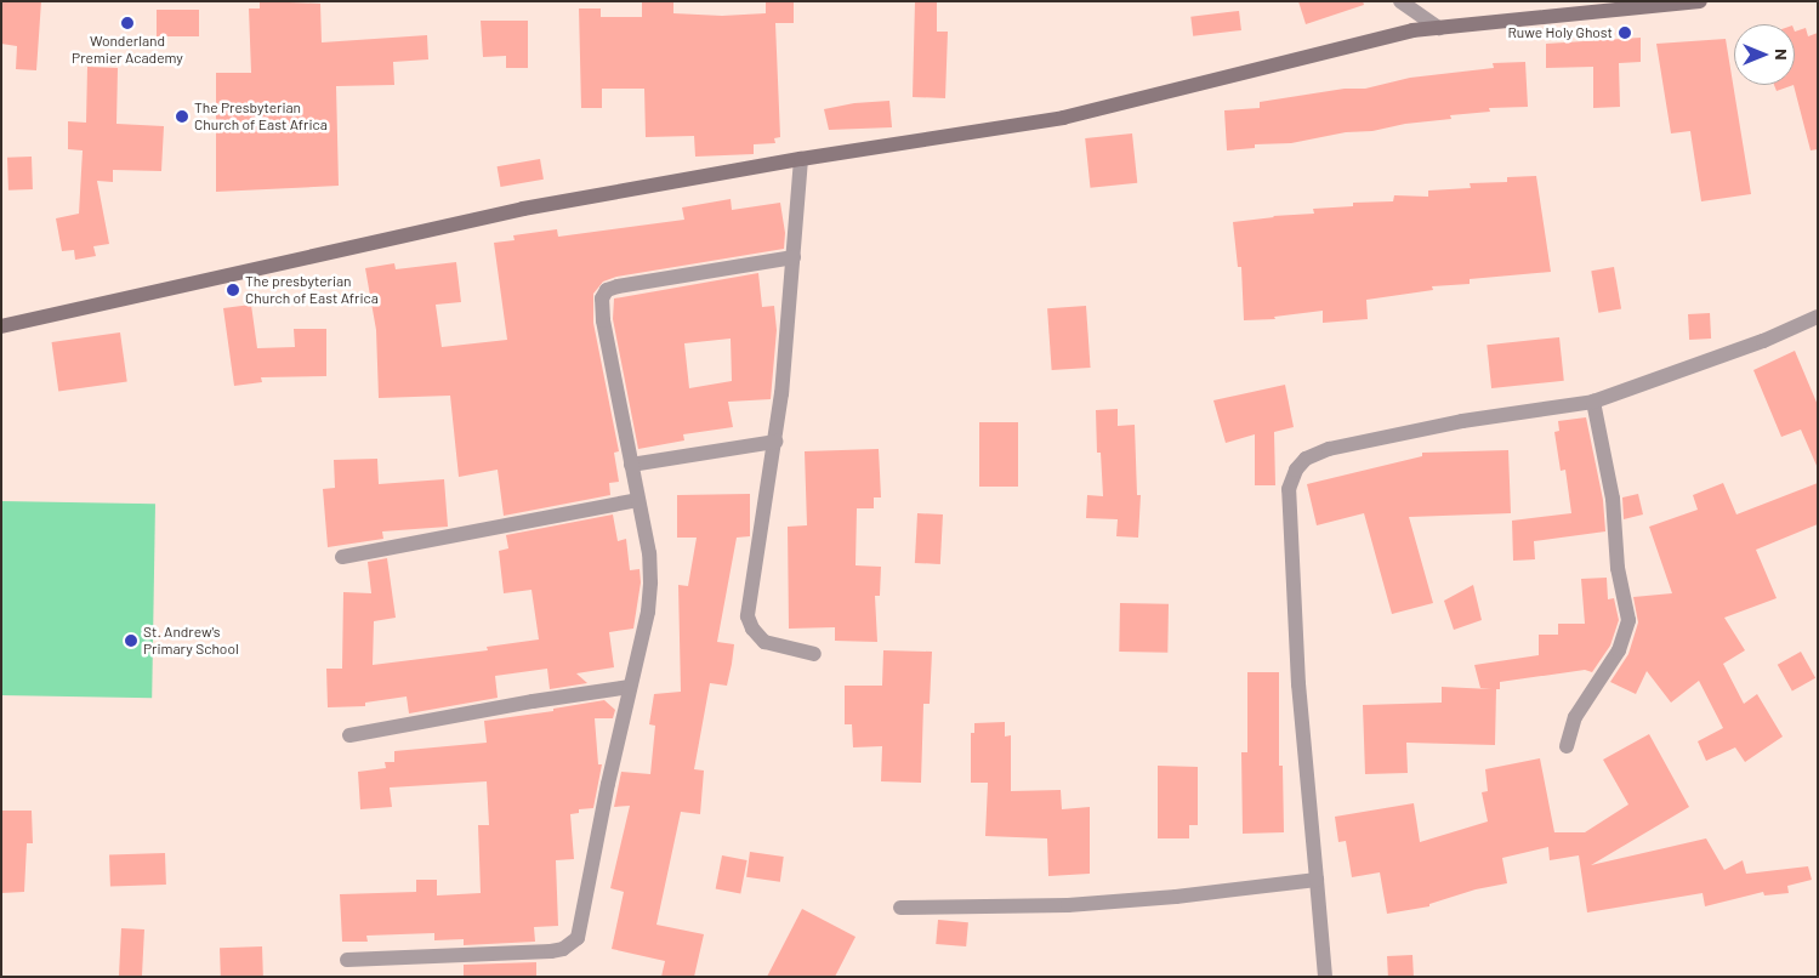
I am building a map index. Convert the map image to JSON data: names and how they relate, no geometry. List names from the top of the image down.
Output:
{
  "places": [
    "Wonderland Premier Academy",
    "Ruwe Holy Ghost",
    "The Presbyterian Church of East Africa",
    "The presbyterian Church of East Africa",
    "St. Andrew's Primary School"
  ],
  "north": "right"
}
